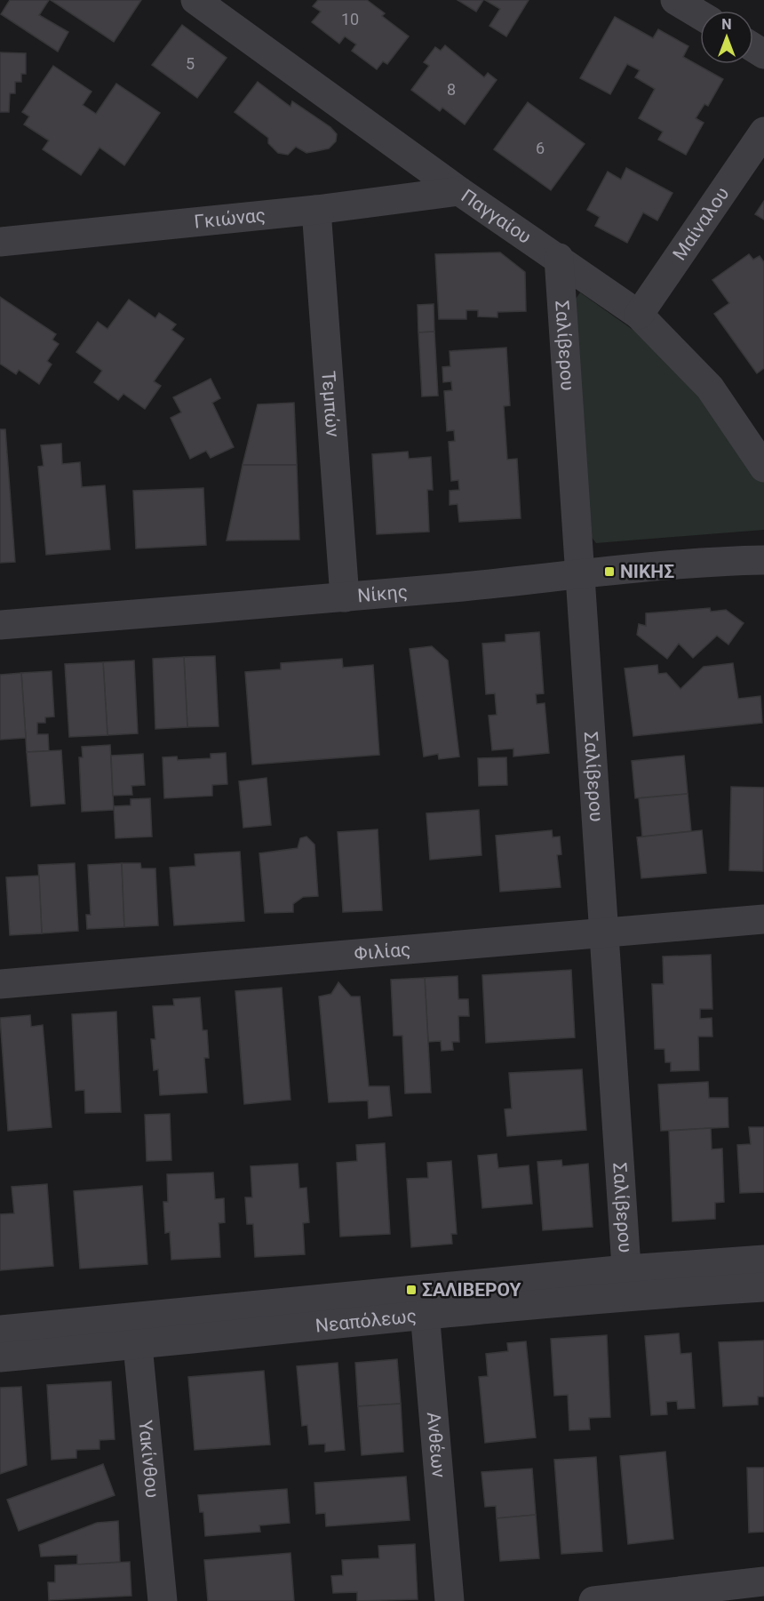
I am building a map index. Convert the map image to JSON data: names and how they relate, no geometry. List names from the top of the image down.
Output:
{
  "streets": {
    "street": [
      "Παγγαίου",
      "Γκιώνας",
      "Μαίναλου",
      "Σαλίβερου",
      "Τεμπών",
      "Νίκης",
      "Φιλίας",
      "Νεαπόλεως",
      "Ανθέων",
      "Υακίνθου"
    ]
  },
  "crossings": [
    ["Παγγαίου", "Γκιώνας"],
    ["Παγγαίου", "Μαίναλου"],
    ["Παγγαίου", "Σαλίβερου"],
    ["Γκιώνας", "Τεμπών"],
    ["Σαλίβερου", "Νίκης"],
    ["Σαλίβερου", "Φιλίας"],
    ["Σαλίβερου", "Νεαπόλεως"],
    ["Τεμπών", "Νίκης"],
    ["Νεαπόλεως", "Ανθέων"],
    ["Νεαπόλεως", "Υακίνθου"]
  ],
  "places": {
    "transit": ["ΝΙΚΗΣ", "ΣΑΛΙΒΕΡΟΥ"]
  },
  "house_numbers": [
    "10",
    "5",
    "8",
    "6"
  ],
  "north": "top"
}
